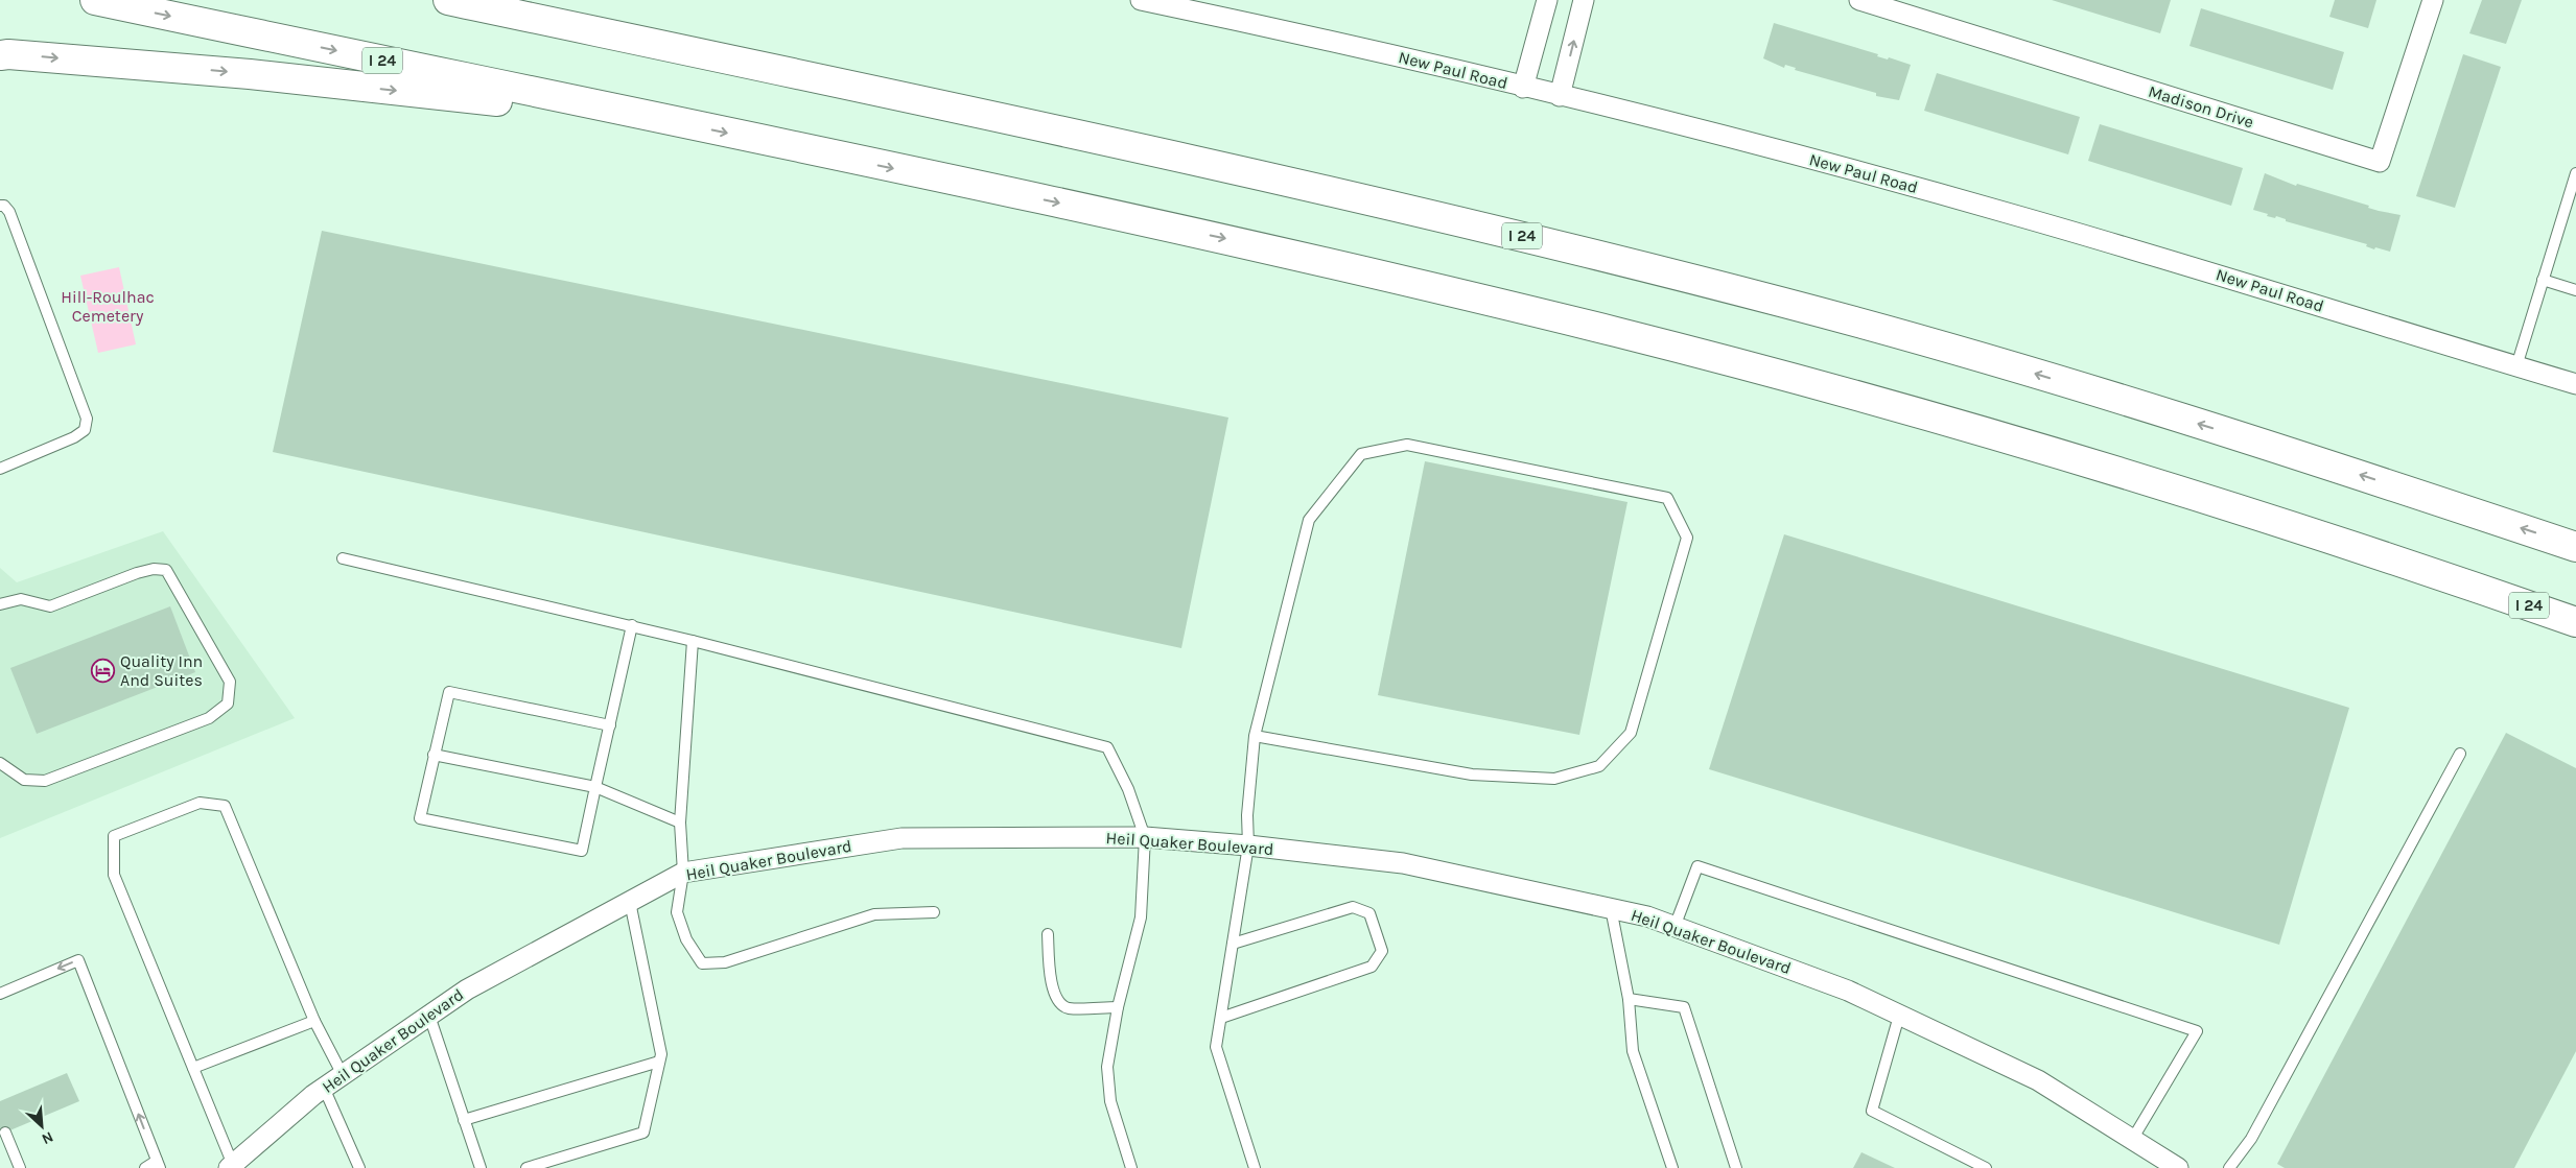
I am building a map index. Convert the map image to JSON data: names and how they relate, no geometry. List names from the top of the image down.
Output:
{
  "streets": {
    "highway": ["I 24"],
    "street": ["New Paul Road", "Madison Drive", "Heil Quaker Boulevard"]
  },
  "parks": ["Hill-Roulhac Cemetery"],
  "places": {
    "hotel": ["Quality Inn And Suites"]
  },
  "north": "bottom right"
}
